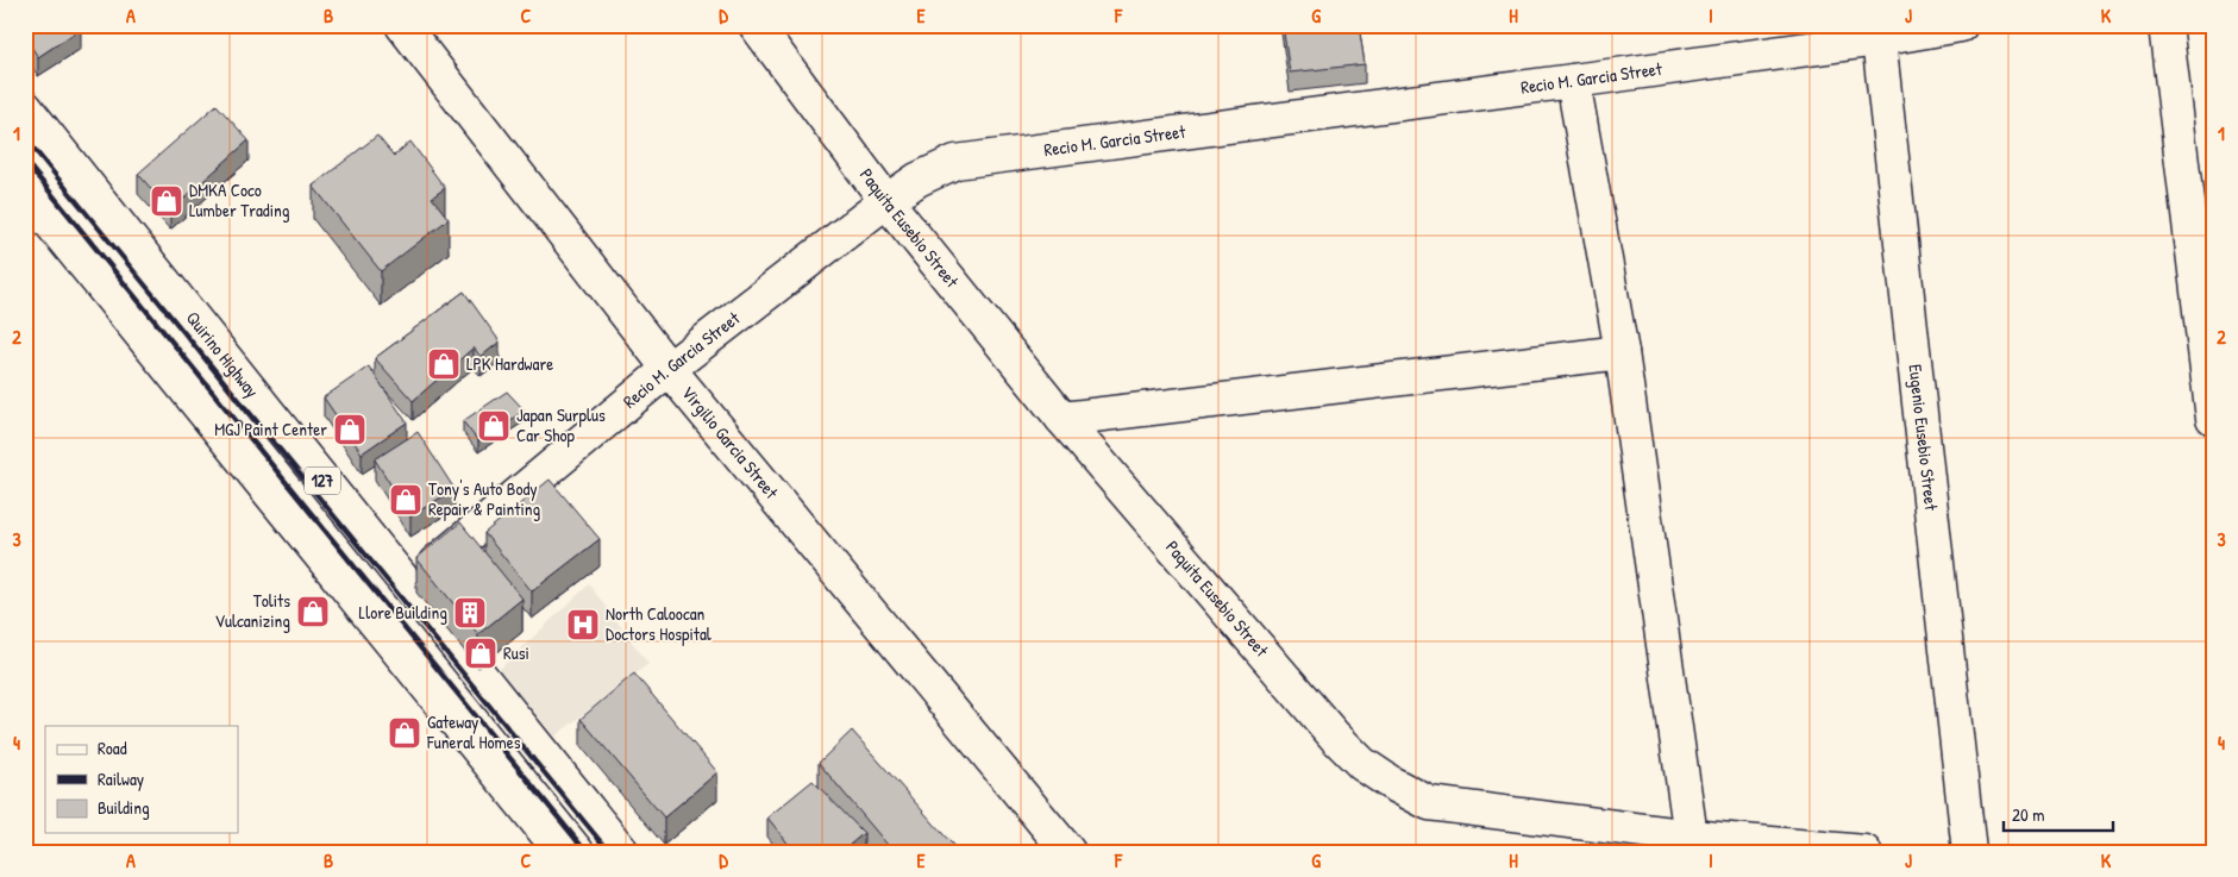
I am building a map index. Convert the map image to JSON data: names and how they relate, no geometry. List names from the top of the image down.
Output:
{
  "streets": {
    "street": [
      "Recio M. Garcia Street",
      "Paquita Eusebio Street",
      "Quirino Highway",
      "Eugenio Eusebio Street",
      "Virgilio Garcia Street",
      "127"
    ]
  },
  "crossings": [
    ["Recio M. Garcia Street", "Paquita Eusebio Street"],
    ["Recio M. Garcia Street", "Quirino Highway"],
    ["Recio M. Garcia Street", "Eugenio Eusebio Street"],
    ["Recio M. Garcia Street", "Virgilio Garcia Street"]
  ],
  "places": {
    "shop": [
      "DMKA Coco Lumber Trading",
      "LPK Hardware",
      "Japan Surplus Car Shop",
      "MGJ Paint Center",
      "Tony's Auto Body Repair & Painting",
      "Tolits Vulcanizing",
      "Rusi",
      "Gateway Funeral Homes"
    ],
    "building": ["Llore Building"],
    "hospital": ["North Caloocan Doctors Hospital"]
  },
  "legend": ["Road", "Railway", "Building"],
  "scale_bar": "20 m",
  "grid": {
    "columns": [
      "A",
      "B",
      "C",
      "D",
      "E",
      "F",
      "G",
      "H",
      "I",
      "J",
      "K"
    ],
    "rows": [
      "1",
      "2",
      "3",
      "4"
    ]
  }
}
